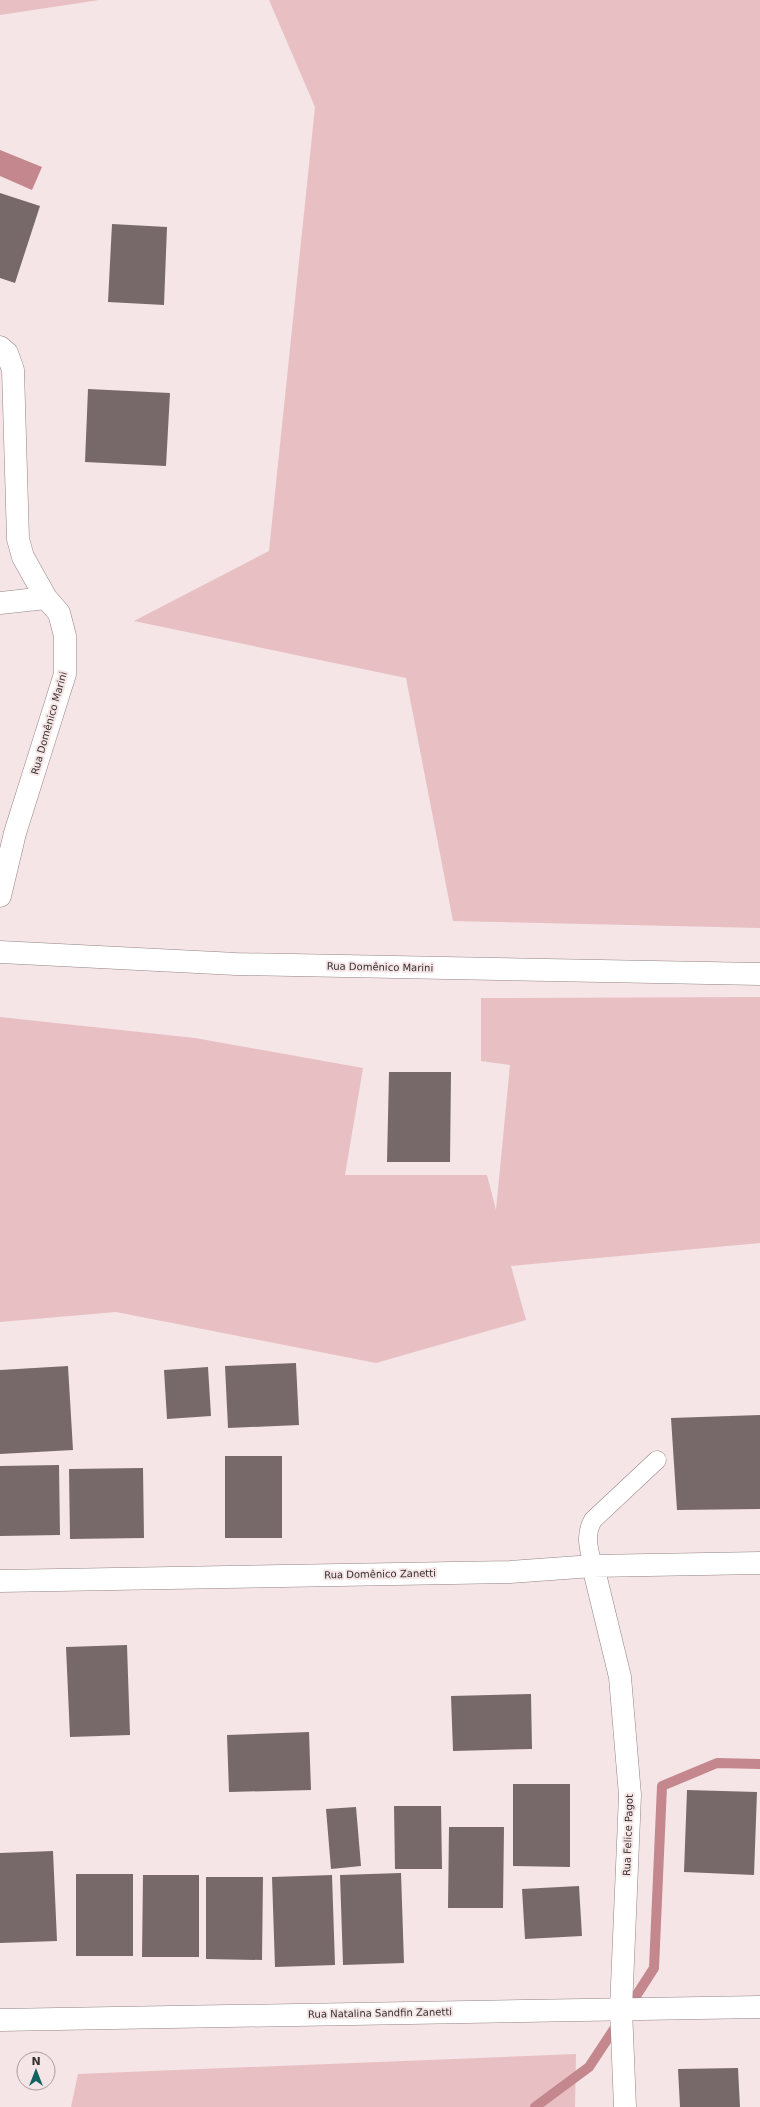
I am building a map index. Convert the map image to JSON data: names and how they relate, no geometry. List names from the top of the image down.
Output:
{
  "streets": {
    "street": [
      "Rua Domênico Marini",
      "Rua Domênico Zanetti",
      "Rua Felice Pagot",
      "Rua Natalina Sandfin Zanetti"
    ]
  },
  "crossings": [
    ["Rua Domênico Zanetti", "Rua Felice Pagot"],
    ["Rua Felice Pagot", "Rua Natalina Sandfin Zanetti"]
  ],
  "north": "top"
}
